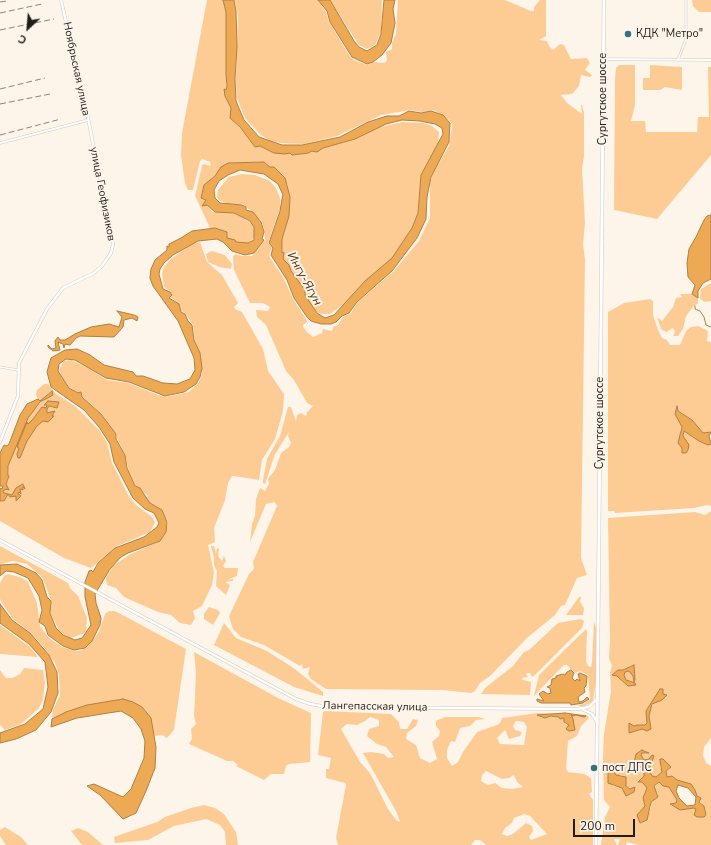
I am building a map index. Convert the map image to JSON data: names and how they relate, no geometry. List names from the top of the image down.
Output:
{
  "streets": {
    "main road": [
      "Ноябрьская улица",
      "Сургутское шоссе",
      "улица Геофизиков",
      "Лангепасская улица"
    ]
  },
  "crossings": [
    ["Ноябрьская улица", "улица Геофизиков"]
  ],
  "water": ["Ингу-Ягун"],
  "places": ["КДК \"Метро\"", "пост ДПС"],
  "scale_bar": "200 m",
  "north": "bottom left"
}
